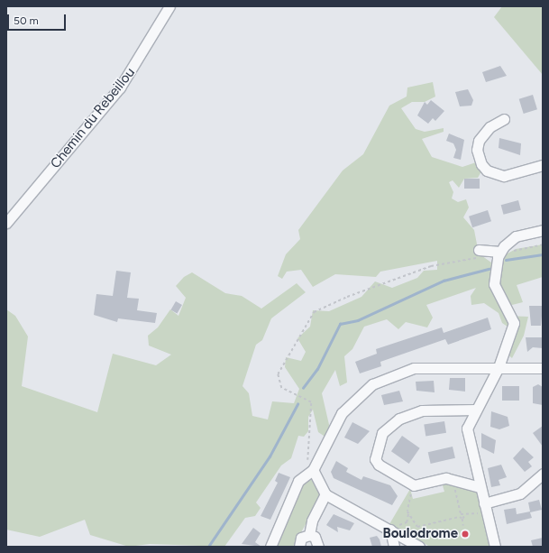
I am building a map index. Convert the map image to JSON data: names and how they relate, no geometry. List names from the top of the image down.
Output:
{
  "streets": {
    "street": ["Chemin du Rebeillou"]
  },
  "places": ["Boulodrome"],
  "scale_bar": "50 m"
}
